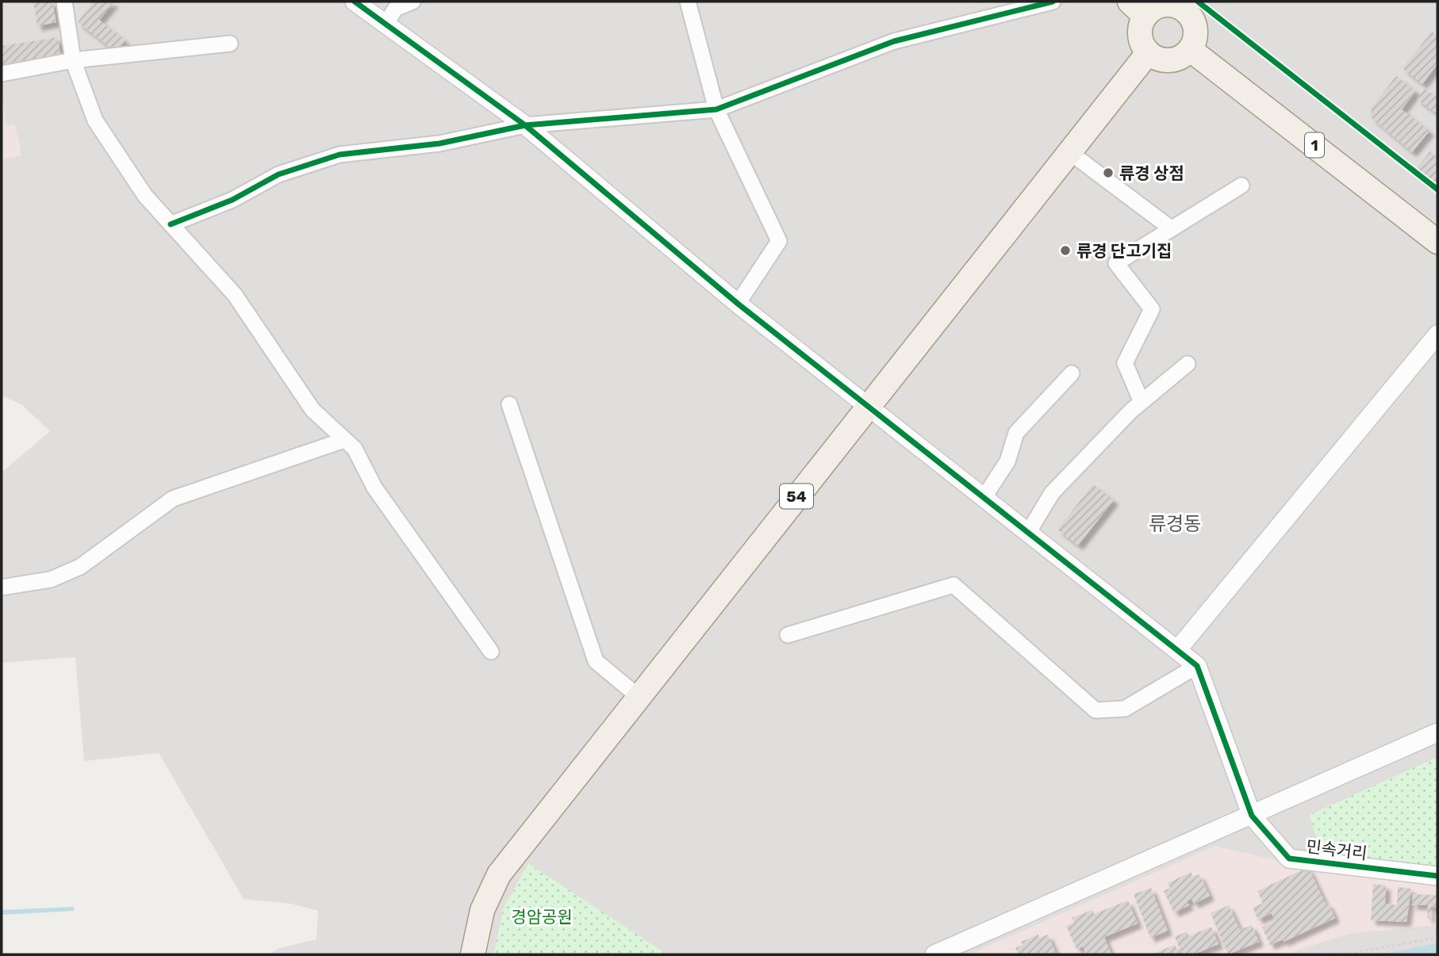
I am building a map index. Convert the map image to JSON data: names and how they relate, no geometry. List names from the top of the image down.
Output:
{
  "streets": {
    "main road": ["1", "54"],
    "street": ["민속거리"]
  },
  "crossings": [
    ["1", "54"]
  ],
  "districts": ["류경동"],
  "parks": ["경암공원"],
  "places": ["류경 상점", "류경 단고기집"]
}
